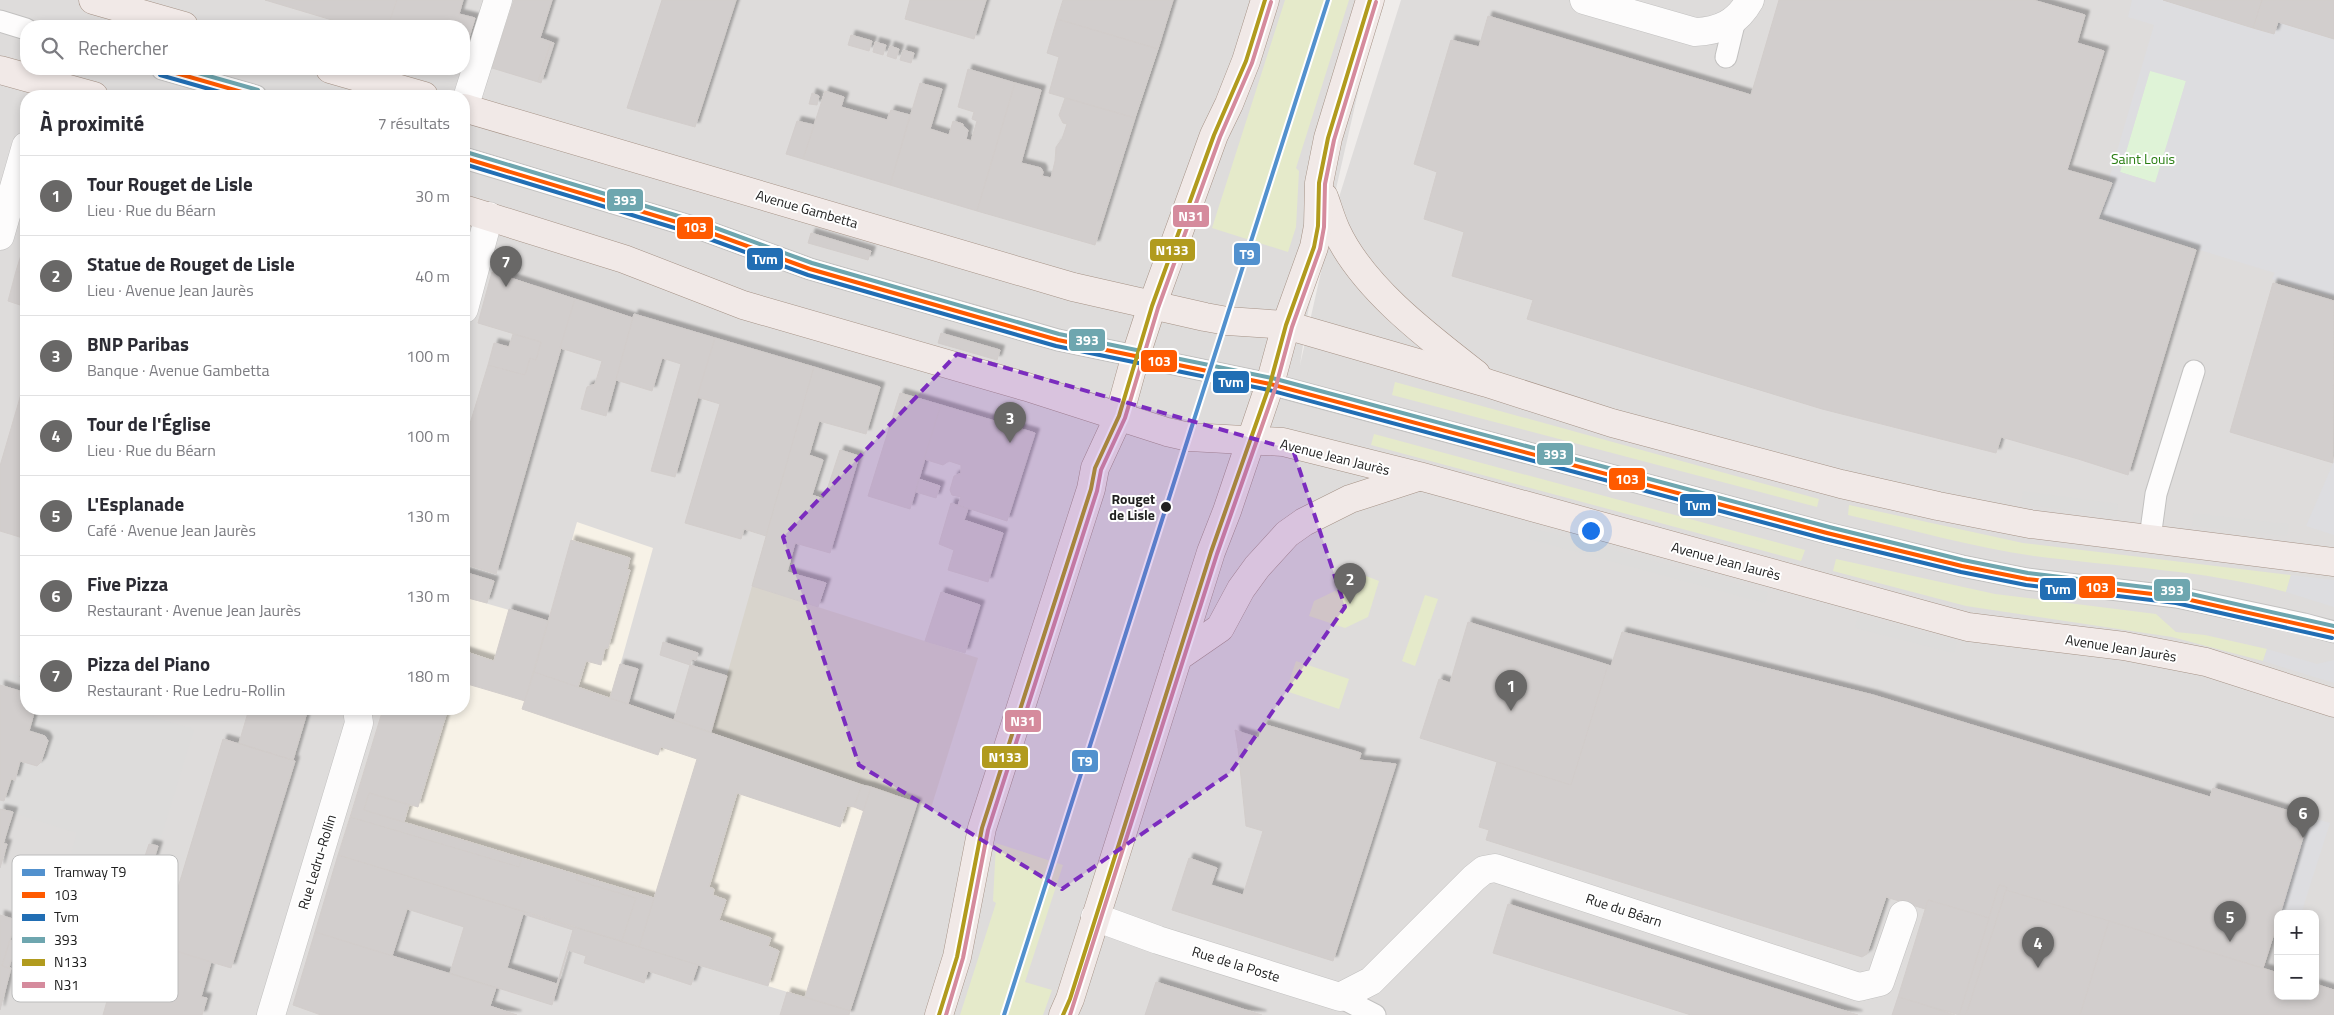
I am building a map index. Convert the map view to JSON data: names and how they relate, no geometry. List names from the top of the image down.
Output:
{
  "streets": {
    "main road": ["Avenue Gambetta", "Avenue Jean Jaurès"],
    "street": ["Rue Ledru-Rollin", "Rue du Béarn", "Rue de la Poste"]
  },
  "crossings": [
    ["Rue du Béarn", "Rue de la Poste"]
  ],
  "parks": ["Saint Louis"],
  "places": ["Rouget de Lisle"],
  "lines": [
    "tram line T9",
    "transit line N133",
    "transit line N31",
    "transit line 103",
    "transit line Tvm",
    "transit line 393"
  ],
  "legend": [
    "Tramway T9",
    "103",
    "Tvm",
    "393",
    "N133",
    "N31"
  ],
  "page": {
    "search": "Rechercher",
    "heading": ["À proximité", "7 résultats"],
    "list": [
      {
        "mark": "1",
        "name": "Tour Rouget de Lisle",
        "note": "Lieu · Rue du Béarn",
        "value": "30 m"
      },
      {
        "mark": "2",
        "name": "Statue de Rouget de Lisle",
        "note": "Lieu · Avenue Jean Jaurès",
        "value": "40 m"
      },
      {
        "mark": "3",
        "name": "BNP Paribas",
        "note": "Banque · Avenue Gambetta",
        "value": "100 m"
      },
      {
        "mark": "4",
        "name": "Tour de l'Église",
        "note": "Lieu · Rue du Béarn",
        "value": "100 m"
      },
      {
        "mark": "5",
        "name": "L'Esplanade",
        "note": "Café · Avenue Jean Jaurès",
        "value": "130 m"
      },
      {
        "mark": "6",
        "name": "Five Pizza",
        "note": "Restaurant · Avenue Jean Jaurès",
        "value": "130 m"
      },
      {
        "mark": "7",
        "name": "Pizza del Piano",
        "note": "Restaurant · Rue Ledru-Rollin",
        "value": "180 m"
      }
    ],
    "pins": [
      "7",
      "3",
      "2",
      "1",
      "6",
      "5",
      "4"
    ],
    "map_buttons": ["+", "−"]
  }
}
